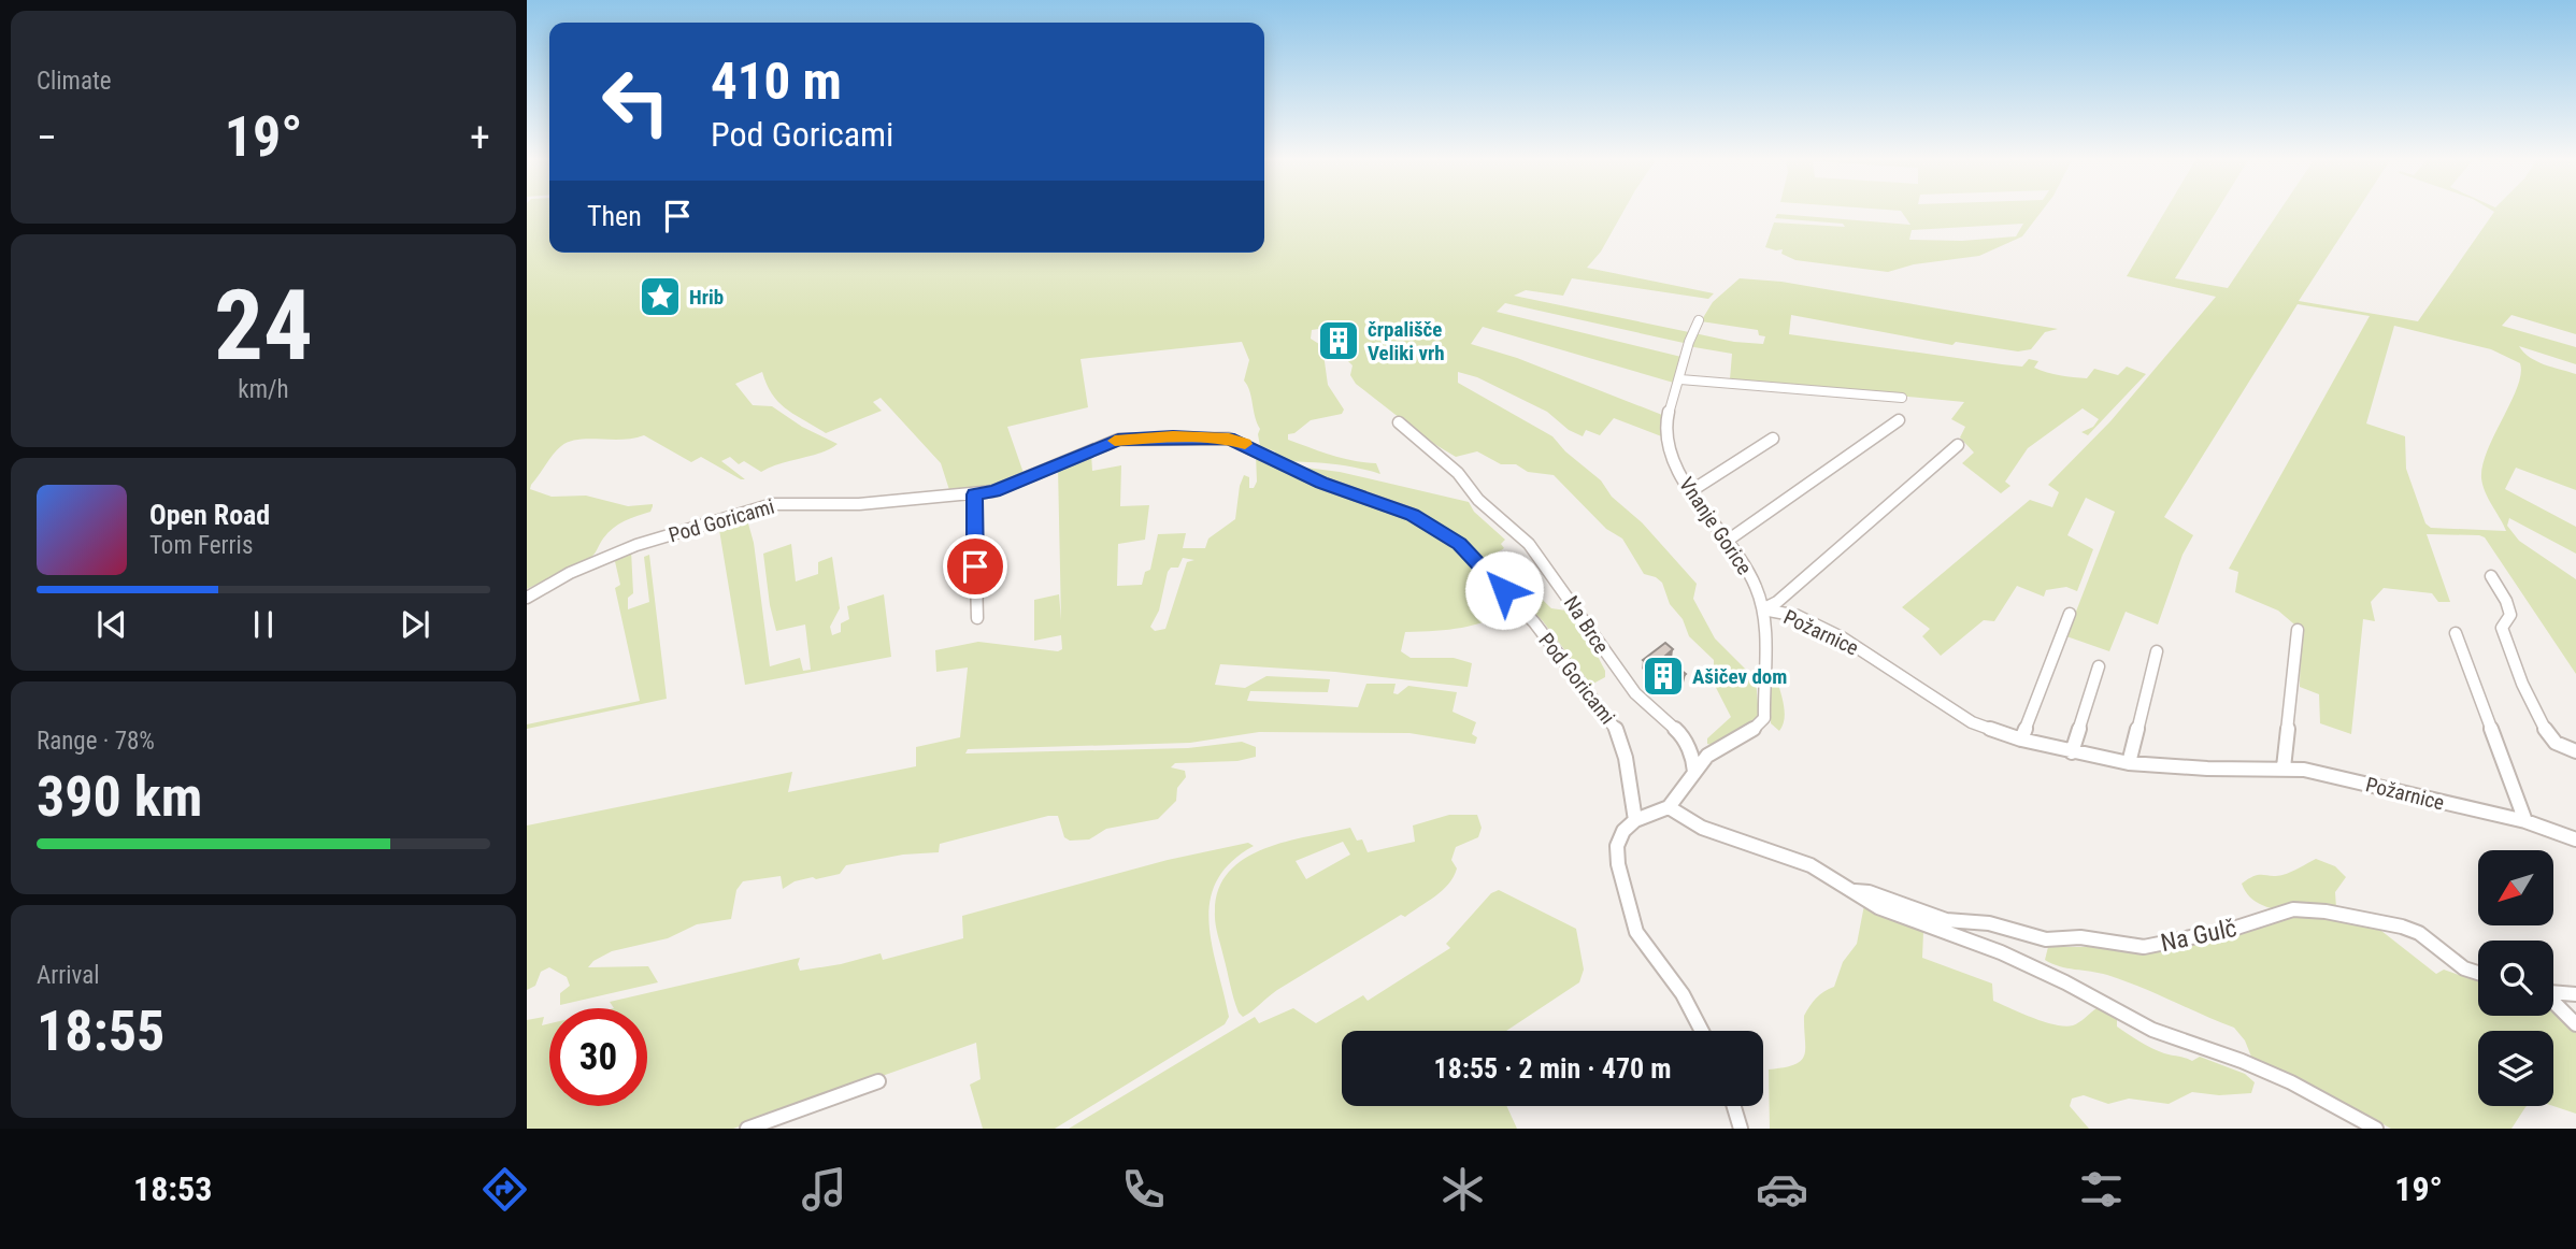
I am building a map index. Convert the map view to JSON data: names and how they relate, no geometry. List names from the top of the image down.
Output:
{
  "streets": {
    "street": [
      "Pod Goricami",
      "Vnanje Gorice",
      "Na Brce",
      "Požarnice",
      "Na Gulč"
    ]
  },
  "crossings": [
    ["Vnanje Gorice", "Na Brce"],
    ["Vnanje Gorice", "Požarnice"],
    ["Vnanje Gorice", "Na Gulč"]
  ],
  "places": {
    "place": ["Hrib"],
    "building": ["črpališče Veliki vrh", "Ašičev dom"]
  },
  "north": "bottom left",
  "page": {
    "tile": [
      "Climate",
      ["24", "km/h"],
      ["Range · 78%", "390 km"],
      ["Arrival", "18:55"]
    ],
    "turn": ["410 m", "Pod Goricami"],
    "heat": ["−", "19°", "+"],
    "then": "Then",
    "song": ["Open Road", "Tom Ferris"],
    "limit": "30",
    "trip": "18:55 · 2 min · 470 m",
    "tabs": ["18:53", "19°"]
  }
}
